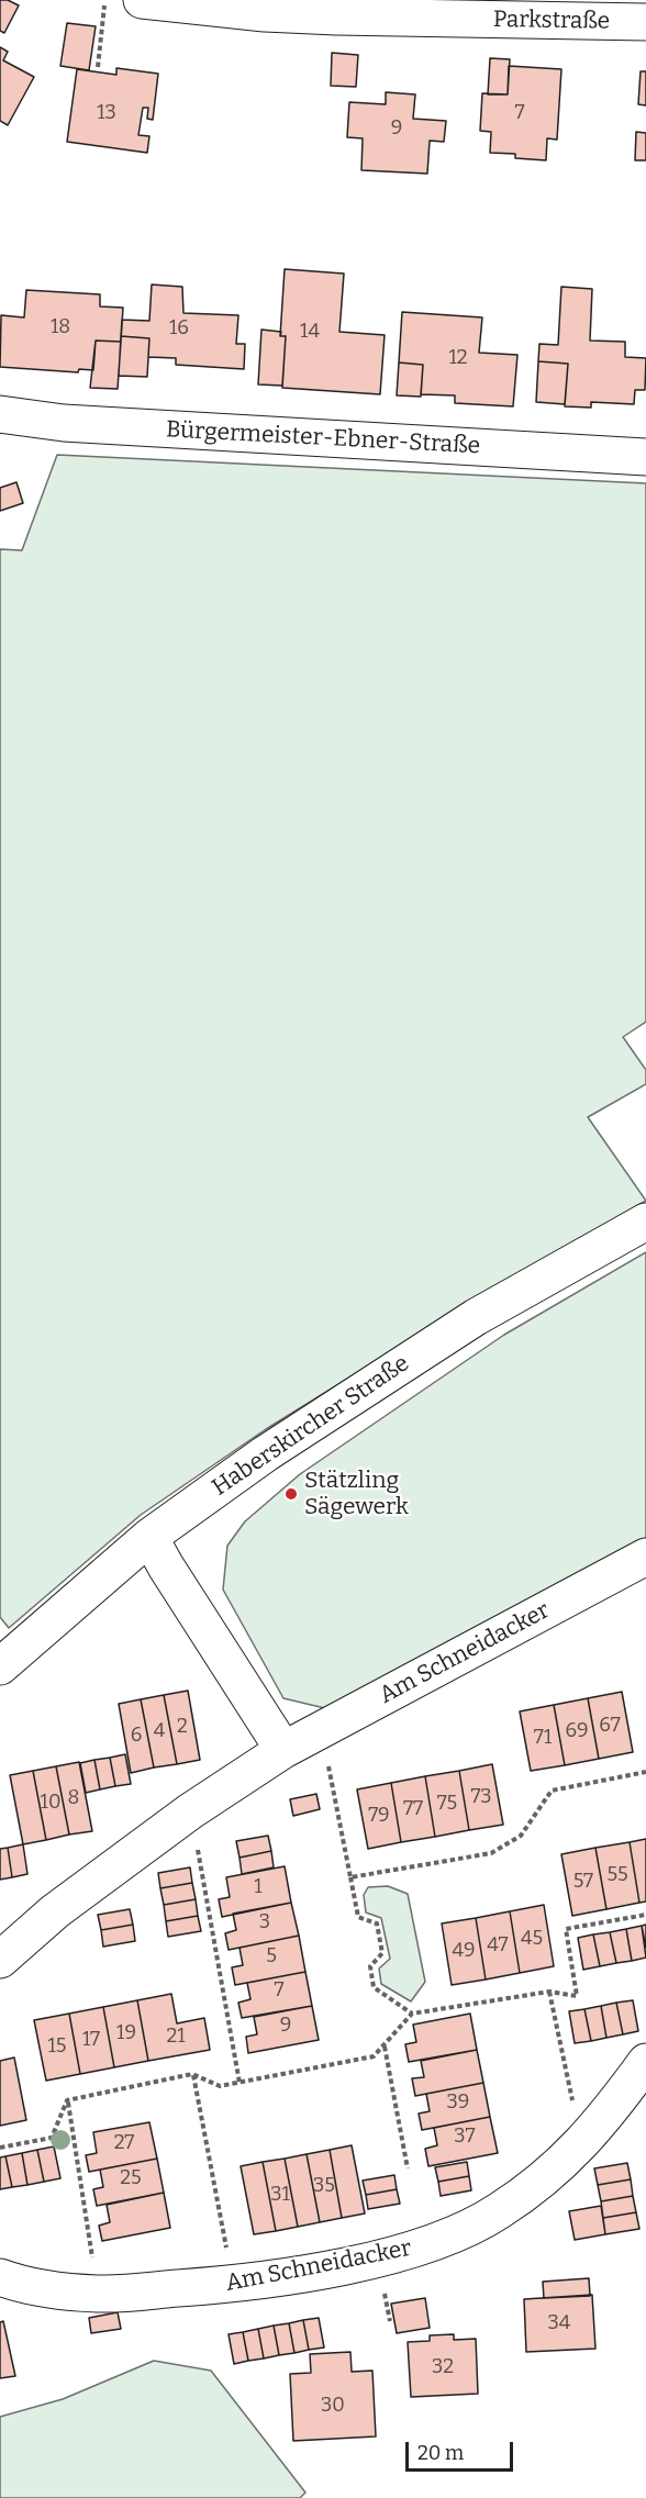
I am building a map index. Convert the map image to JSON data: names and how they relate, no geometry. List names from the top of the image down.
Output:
{
  "streets": {
    "street": [
      "Parkstraße",
      "Bürgermeister-Ebner-Straße",
      "Haberskircher Straße",
      "Am Schneidacker"
    ]
  },
  "places": ["Stätzling Sägewerk"],
  "house_numbers": [
    "13",
    "7",
    "9",
    "18",
    "16",
    "14",
    "12",
    "67",
    "2",
    "4",
    "69",
    "6",
    "71",
    "73",
    "8",
    "10",
    "75",
    "77",
    "79",
    "55",
    "57",
    "1",
    "3",
    "45",
    "47",
    "49",
    "5",
    "7",
    "9",
    "19",
    "21",
    "17",
    "15",
    "39",
    "37",
    "27",
    "25",
    "35",
    "31",
    "34",
    "32",
    "30"
  ],
  "scale_bar": "20 m"
}
